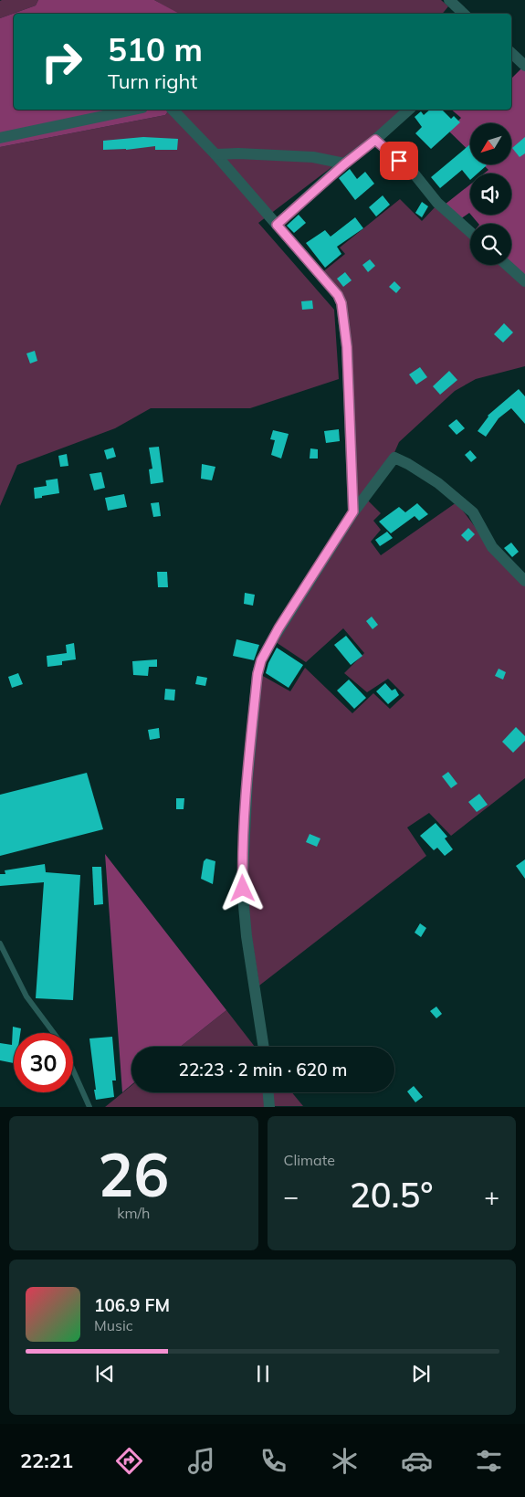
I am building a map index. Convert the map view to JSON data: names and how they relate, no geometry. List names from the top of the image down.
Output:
{
  "north": "bottom left",
  "page": {
    "turn": ["510 m", "Turn right"],
    "limit": "30",
    "trip": "22:23 · 2 min · 620 m",
    "tile": [
      ["26", "km/h"],
      "Climate"
    ],
    "heat": ["−", "20.5°", "+"],
    "song": ["106.9 FM", "Music"],
    "tabs": "22:21"
  }
}
